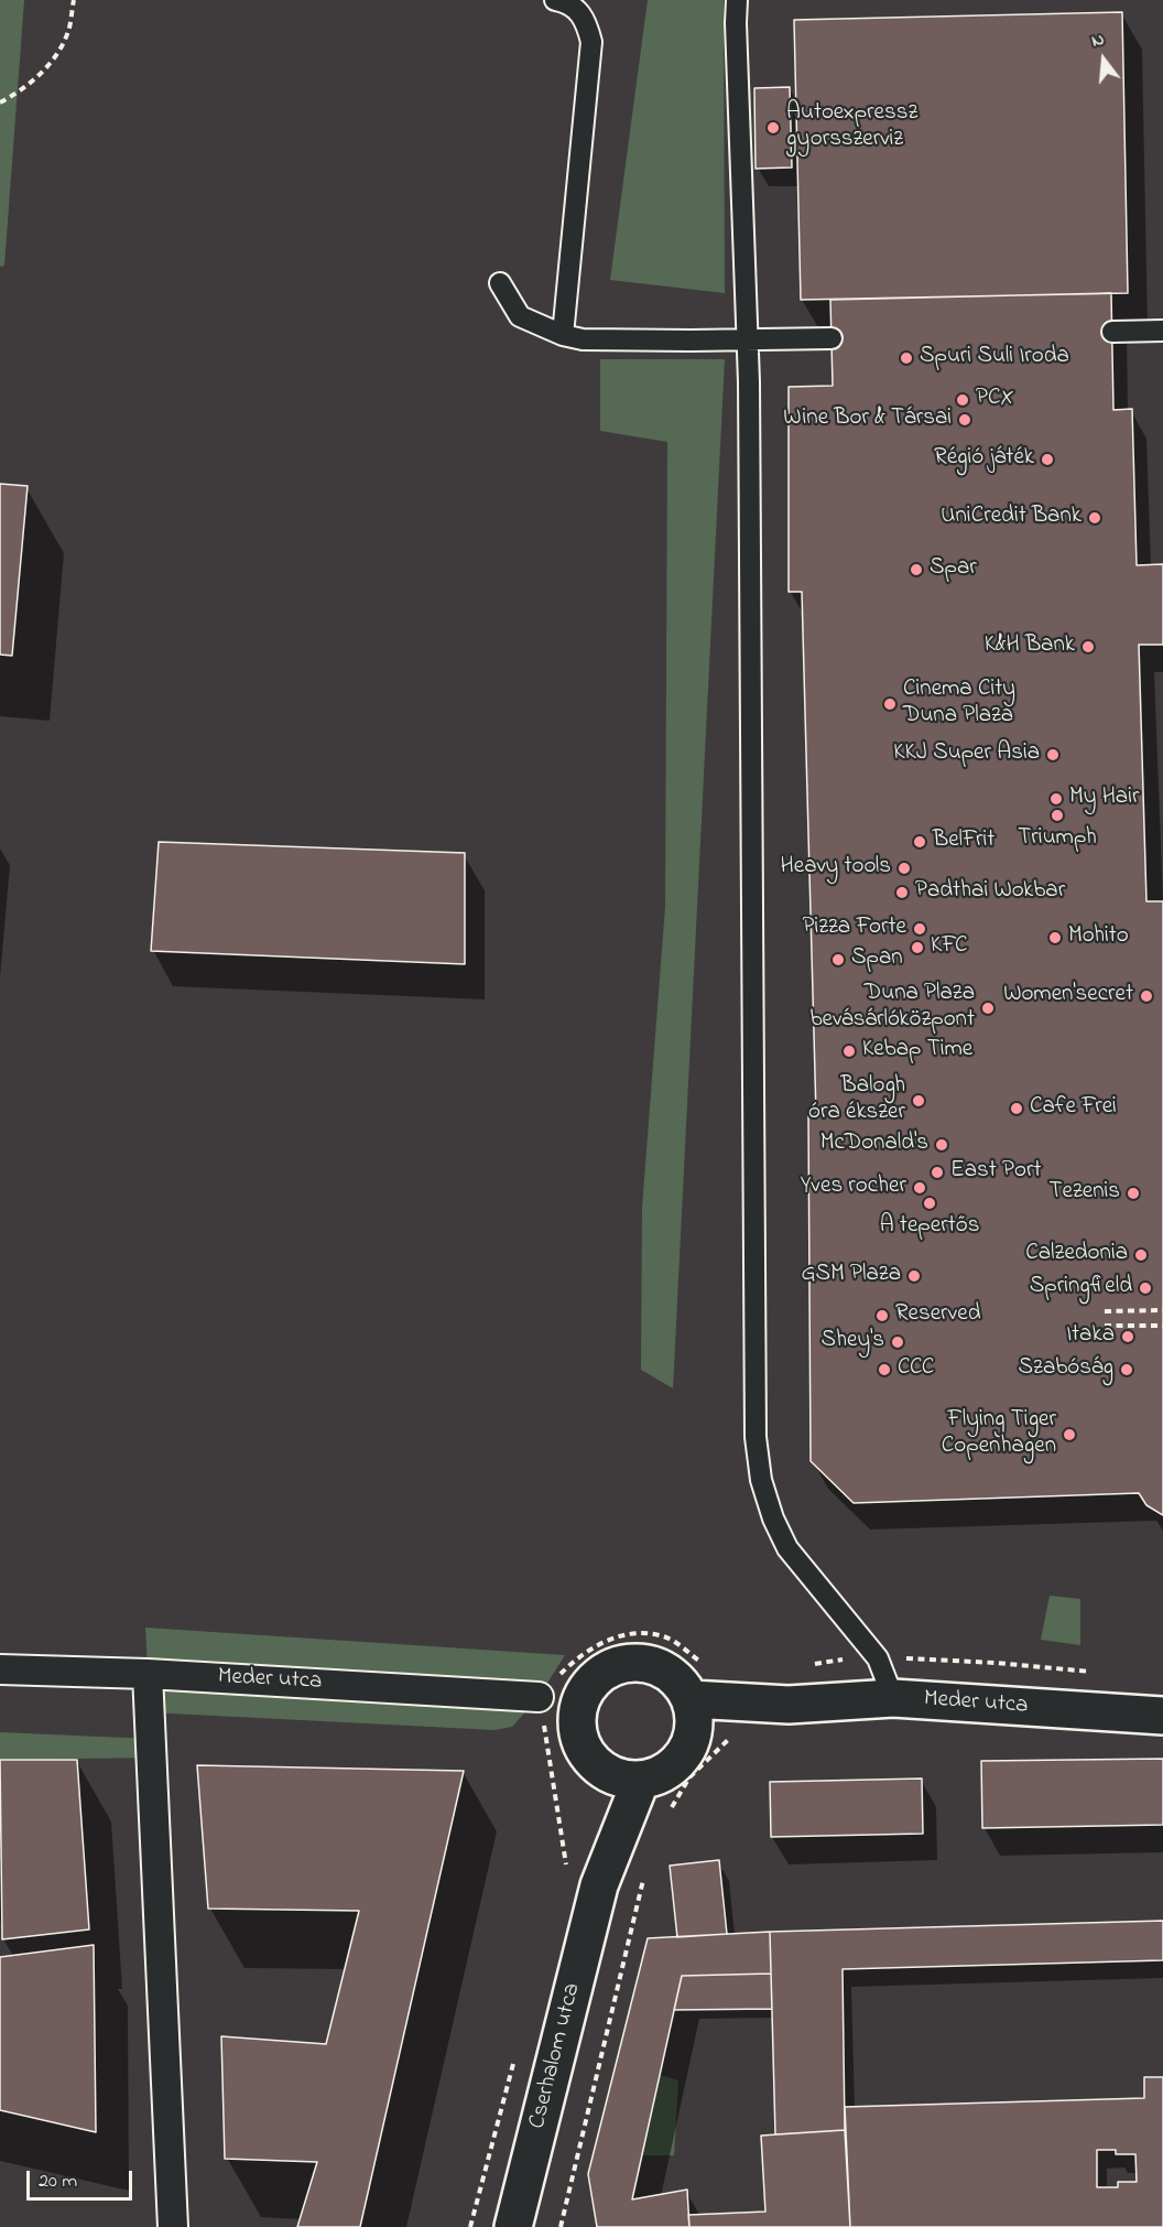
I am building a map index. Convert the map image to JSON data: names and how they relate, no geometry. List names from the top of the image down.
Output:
{
  "streets": {
    "street": ["Meder utca", "Cserhalom utca"]
  },
  "places": [
    "Autoexpressz gyorsszerviz",
    "Spuri Suli Iroda",
    "PCX",
    "Wine Bor & Társai",
    "Régió játék",
    "UniCredit Bank",
    "Spar",
    "K&H Bank",
    "Cinema City Duna Plaza",
    "KKJ Super Asia",
    "My Hair",
    "Triumph",
    "BelFrit",
    "Heavy tools",
    "Padthai Wokbar",
    "Pizza Forte",
    "Mohito",
    "KFC",
    "Span",
    "Women'secret",
    "Duna Plaza bevásárlóközpont",
    "Kebap Time",
    "Balogh óra ékszer",
    "Cafe Frei",
    "McDonald's",
    "East Port",
    "Yves rocher",
    "Tezenis",
    "A tepertős",
    "Calzedonia",
    "GSM Plaza",
    "Springfield",
    "Reserved",
    "Itaka",
    "Shey's",
    "CCC",
    "Szabóság",
    "Flying Tiger Copenhagen"
  ],
  "scale_bar": "20 m",
  "north": "top"
}
